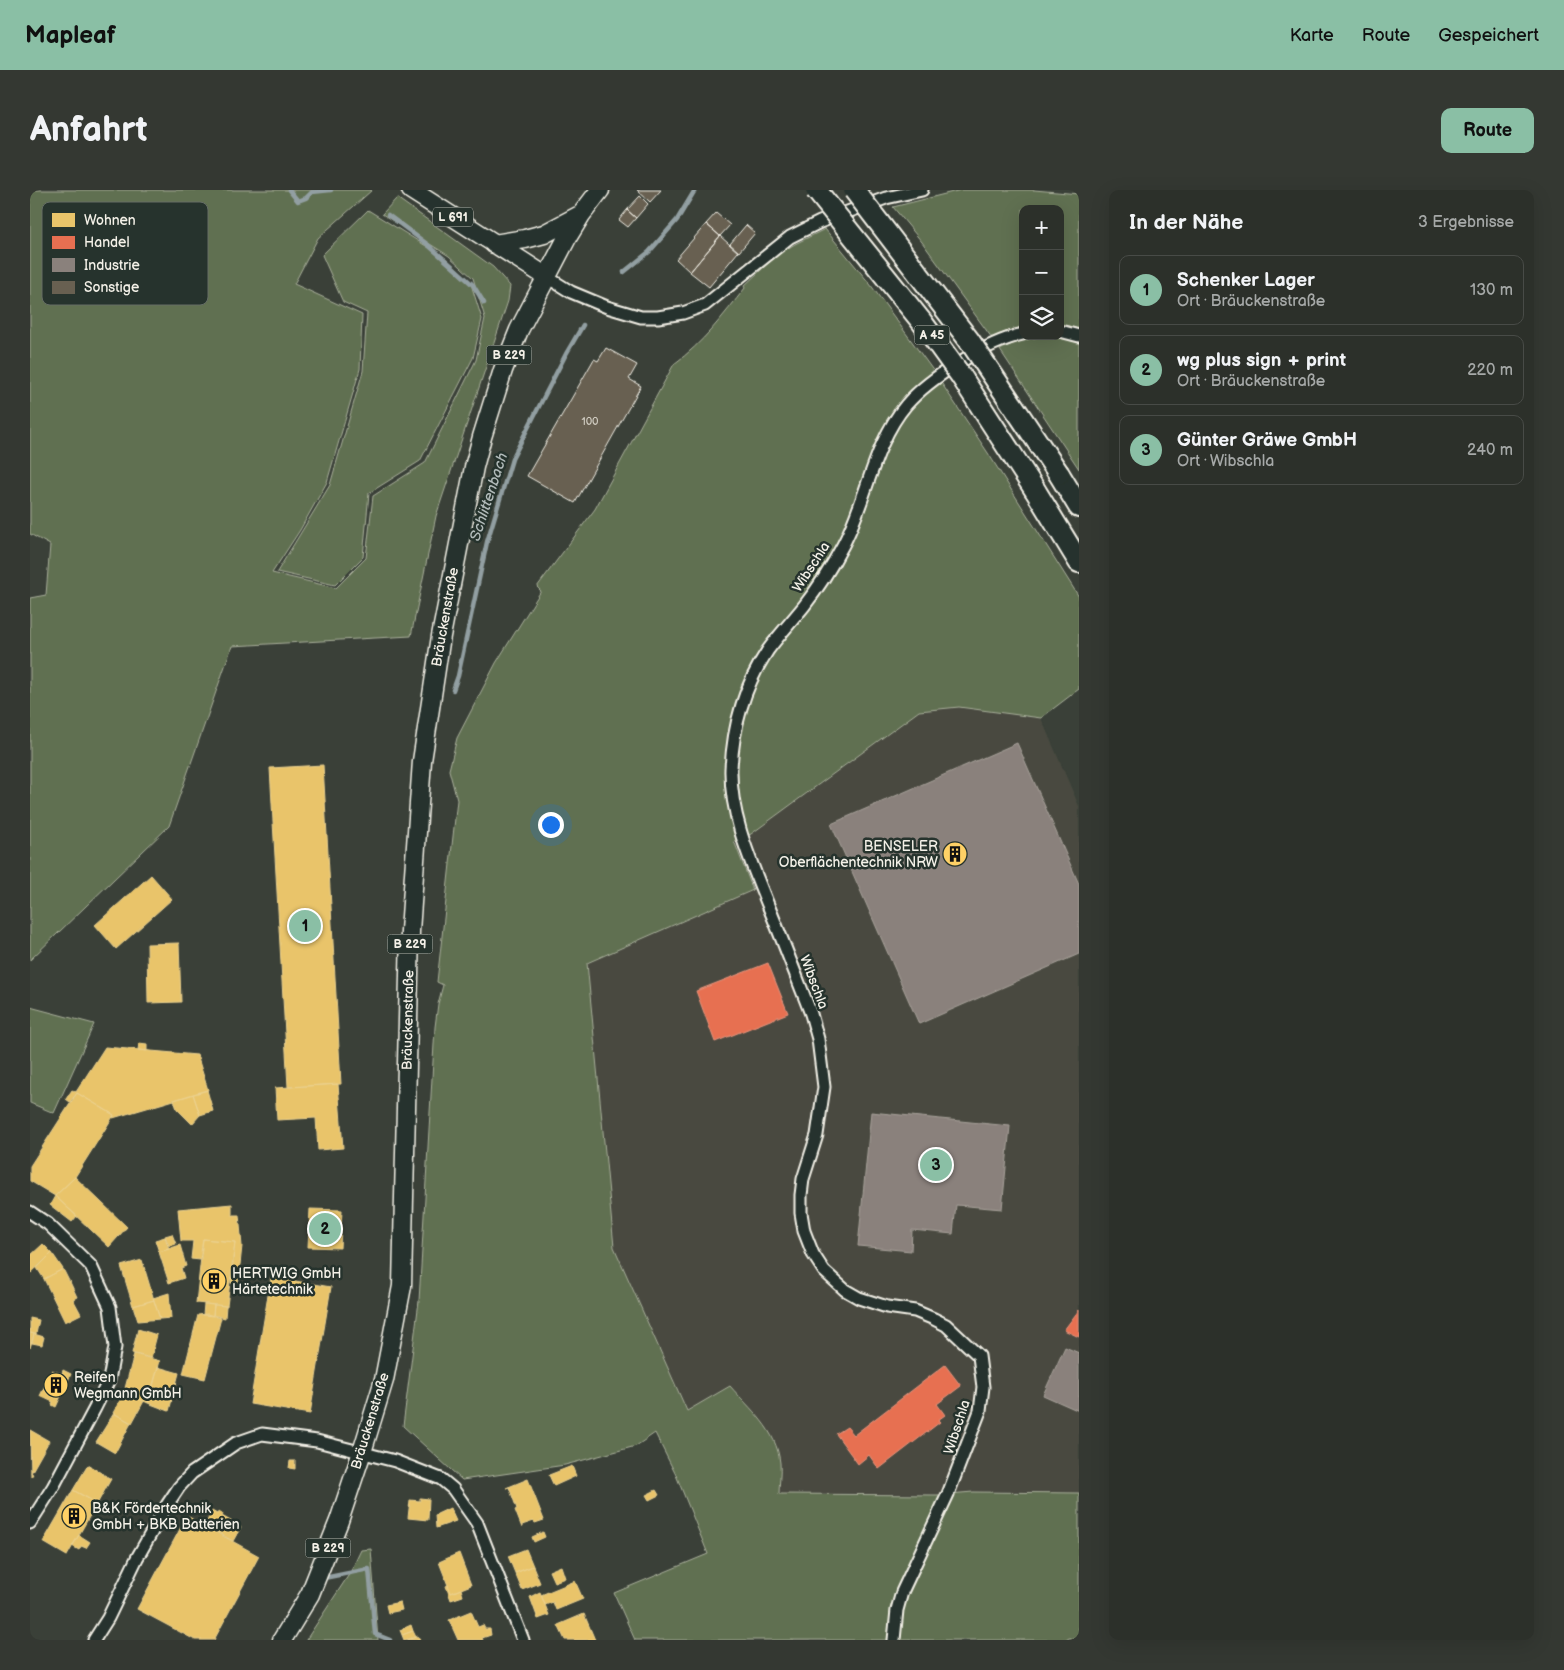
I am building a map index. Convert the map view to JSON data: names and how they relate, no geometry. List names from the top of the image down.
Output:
{
  "streets": {
    "highway": ["A 45"],
    "main road": ["L 691", "B 229", "Bräuckenstraße"],
    "street": ["Wibschla"]
  },
  "crossings": [
    ["L 691", "B 229"],
    ["L 691", "Bräuckenstraße"],
    ["B 229", "Bräuckenstraße"]
  ],
  "water": ["Schlittenbach"],
  "places": {
    "building": [
      "BENSELER Oberflächentechnik NRW",
      "HERTWIG GmbH Härtetechnik",
      "Reifen Wegmann GmbH",
      "B&K Fördertechnik GmbH + BKB Batterien"
    ]
  },
  "house_numbers": ["100"],
  "legend": [
    "Wohnen",
    "Handel",
    "Industrie",
    "Sonstige"
  ],
  "page": {
    "header": "Mapleaf",
    "nav": ["Karte", "Route", "Gespeichert"],
    "buttons": "Route",
    "title": "Anfahrt",
    "heading": ["In der Nähe", "3 Ergebnisse"],
    "map_buttons": ["+", "−"],
    "list": [
      {
        "mark": "1",
        "name": "Schenker Lager",
        "note": "Ort · Bräuckenstraße",
        "value": "130 m"
      },
      {
        "mark": "2",
        "name": "wg plus sign + print",
        "note": "Ort · Bräuckenstraße",
        "value": "220 m"
      },
      {
        "mark": "3",
        "name": "Günter Gräwe GmbH",
        "note": "Ort · Wibschla",
        "value": "240 m"
      }
    ],
    "pins": ["1", "3", "2"]
  }
}
